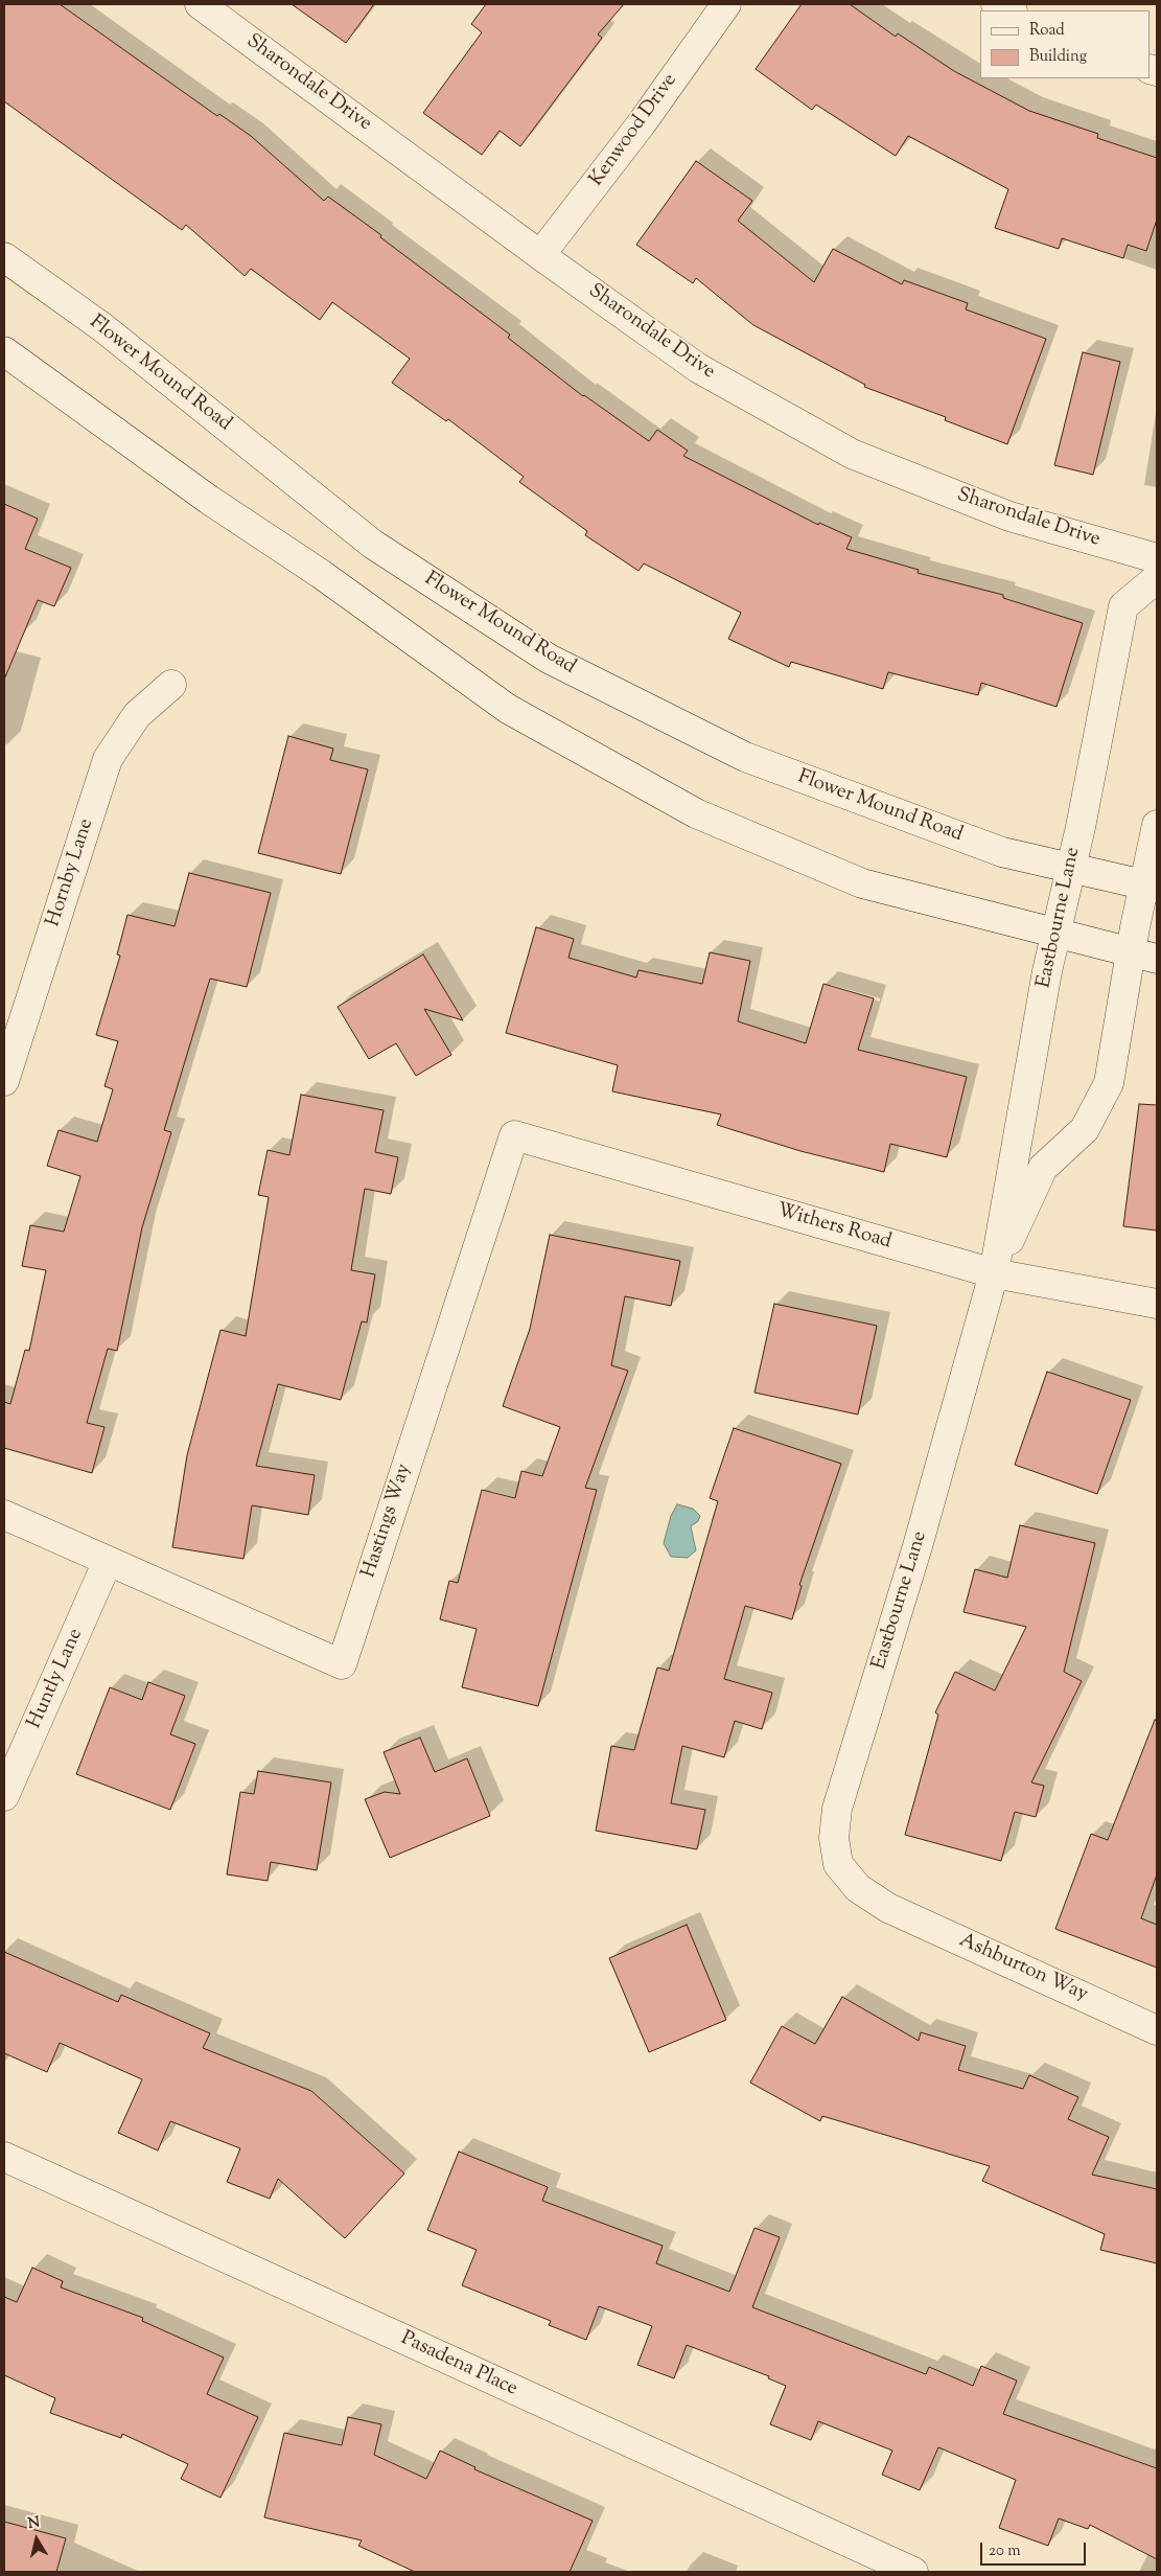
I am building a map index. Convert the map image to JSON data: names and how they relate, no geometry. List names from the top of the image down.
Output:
{
  "streets": {
    "street": [
      "Sharondale Drive",
      "Kenwood Drive",
      "Flower Mound Road",
      "Hornby Lane",
      "Eastbourne Lane",
      "Withers Road",
      "Hastings Way",
      "Huntly Lane",
      "Ashburton Way",
      "Pasadena Place"
    ]
  },
  "crossings": [
    ["Sharondale Drive", "Kenwood Drive"],
    ["Flower Mound Road", "Eastbourne Lane"],
    ["Eastbourne Lane", "Withers Road"],
    ["Eastbourne Lane", "Ashburton Way"],
    ["Withers Road", "Hastings Way"],
    ["Hastings Way", "Huntly Lane"]
  ],
  "legend": ["Road", "Building"],
  "scale_bar": "20 m",
  "north": "top"
}
